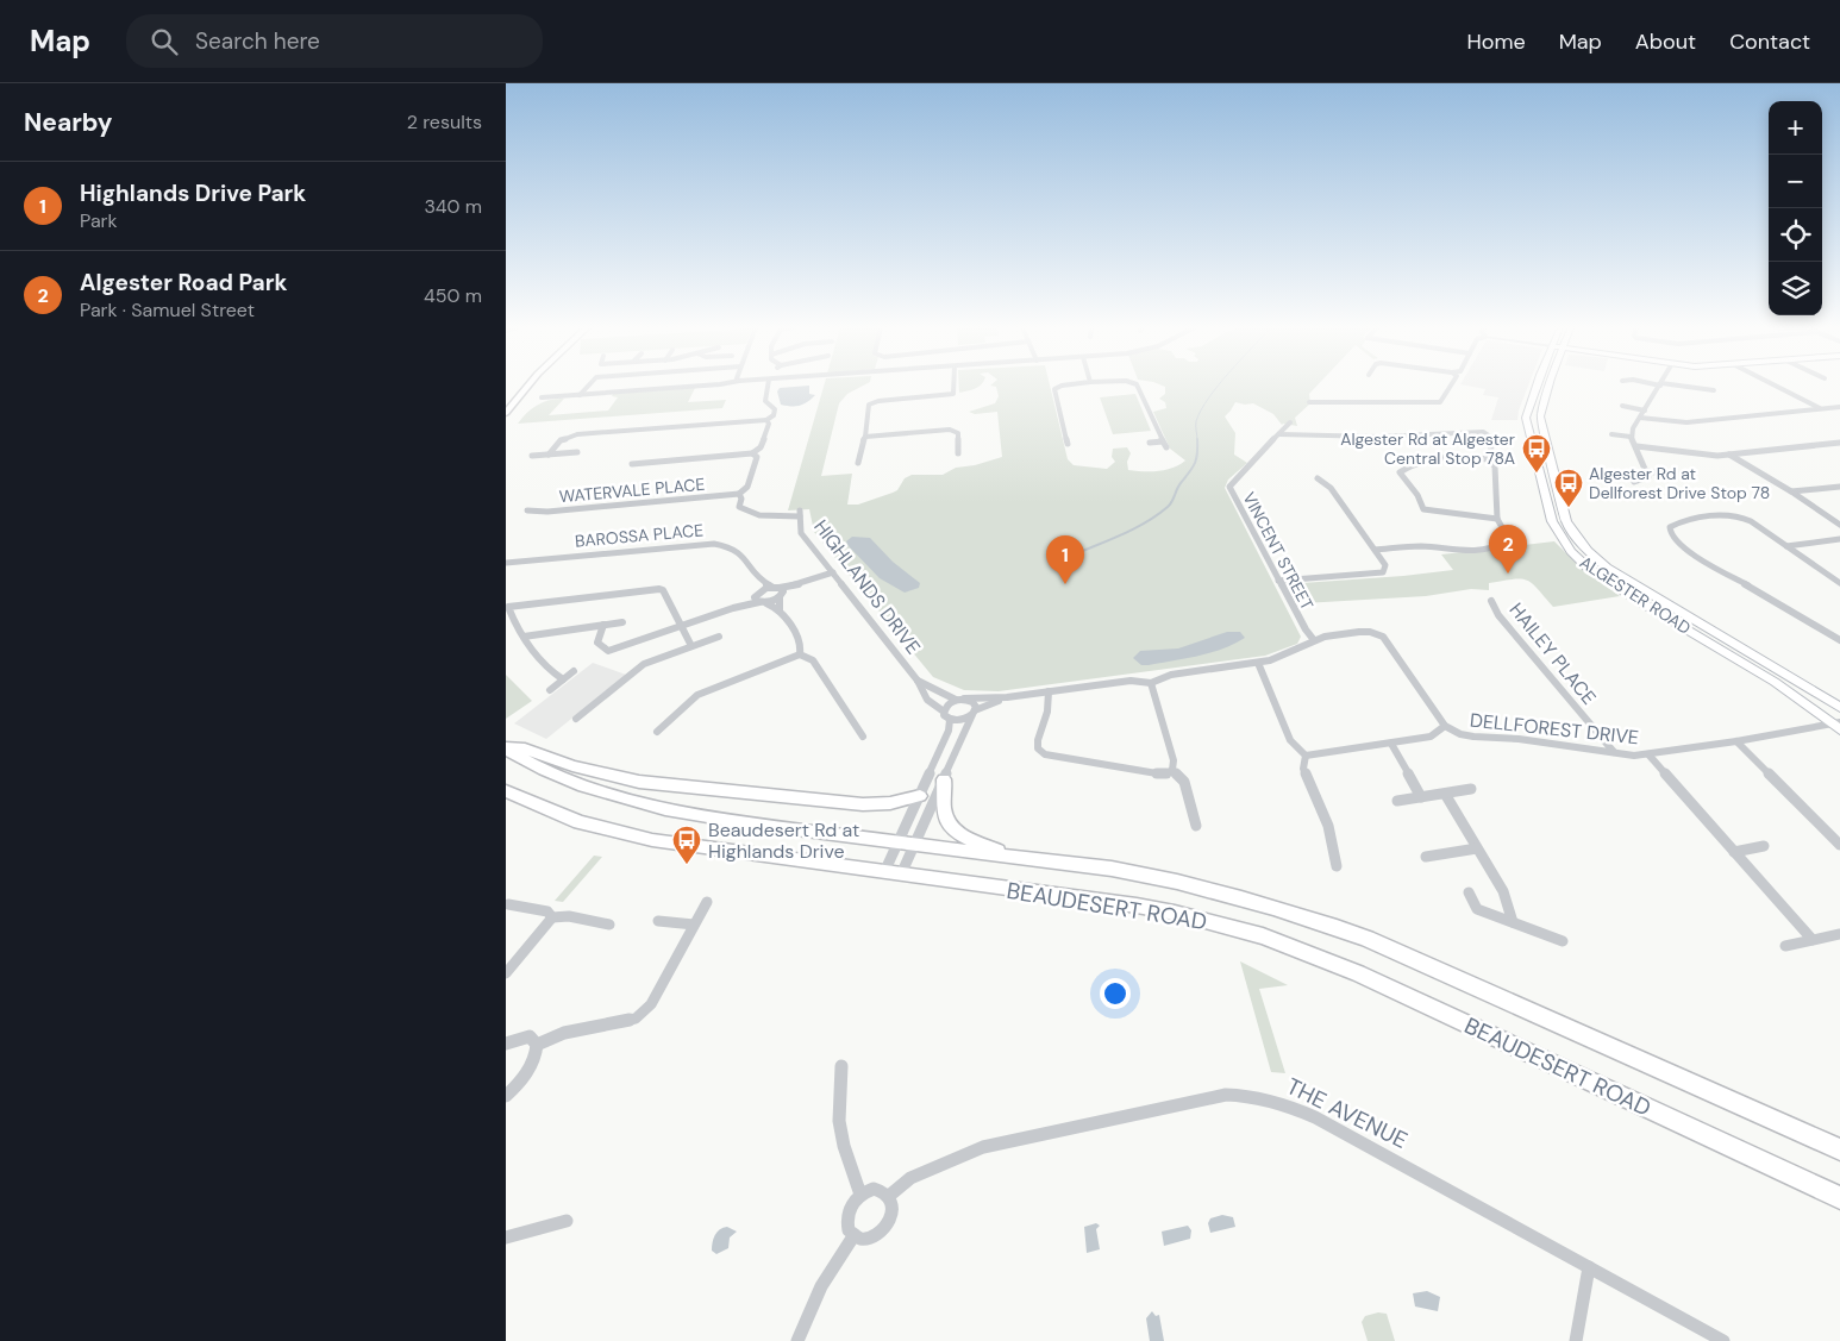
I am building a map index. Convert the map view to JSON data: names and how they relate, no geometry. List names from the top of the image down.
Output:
{
  "streets": {
    "highway": ["BEAUDESERT ROAD"],
    "main road": ["ALGESTER ROAD"],
    "street": [
      "WATERVALE PLACE",
      "BAROSSA PLACE",
      "VINCENT STREET",
      "HIGHLANDS DRIVE",
      "HAILEY PLACE",
      "DELLFOREST DRIVE",
      "THE AVENUE"
    ]
  },
  "crossings": [
    ["WATERVALE PLACE", "HIGHLANDS DRIVE"],
    ["VINCENT STREET", "DELLFOREST DRIVE"],
    ["ALGESTER ROAD", "DELLFOREST DRIVE"],
    ["HAILEY PLACE", "DELLFOREST DRIVE"]
  ],
  "places": {
    "bus stop": ["Algester Rd at Algester Central Stop 78A", "Algester Rd at Dellforest Drive Stop 78", "Beaudesert Rd at Highlands Drive"]
  },
  "page": {
    "header": "Map",
    "search": "Search here",
    "nav": [
      "Home",
      "Map",
      "About",
      "Contact"
    ],
    "heading": ["Nearby", "2 results"],
    "map_buttons": ["+", "−"],
    "list": [
      {
        "mark": "1",
        "name": "Highlands Drive Park",
        "note": "Park",
        "value": "340 m"
      },
      {
        "mark": "2",
        "name": "Algester Road Park",
        "note": "Park · Samuel Street",
        "value": "450 m"
      }
    ],
    "pins": ["2", "1"]
  }
}
